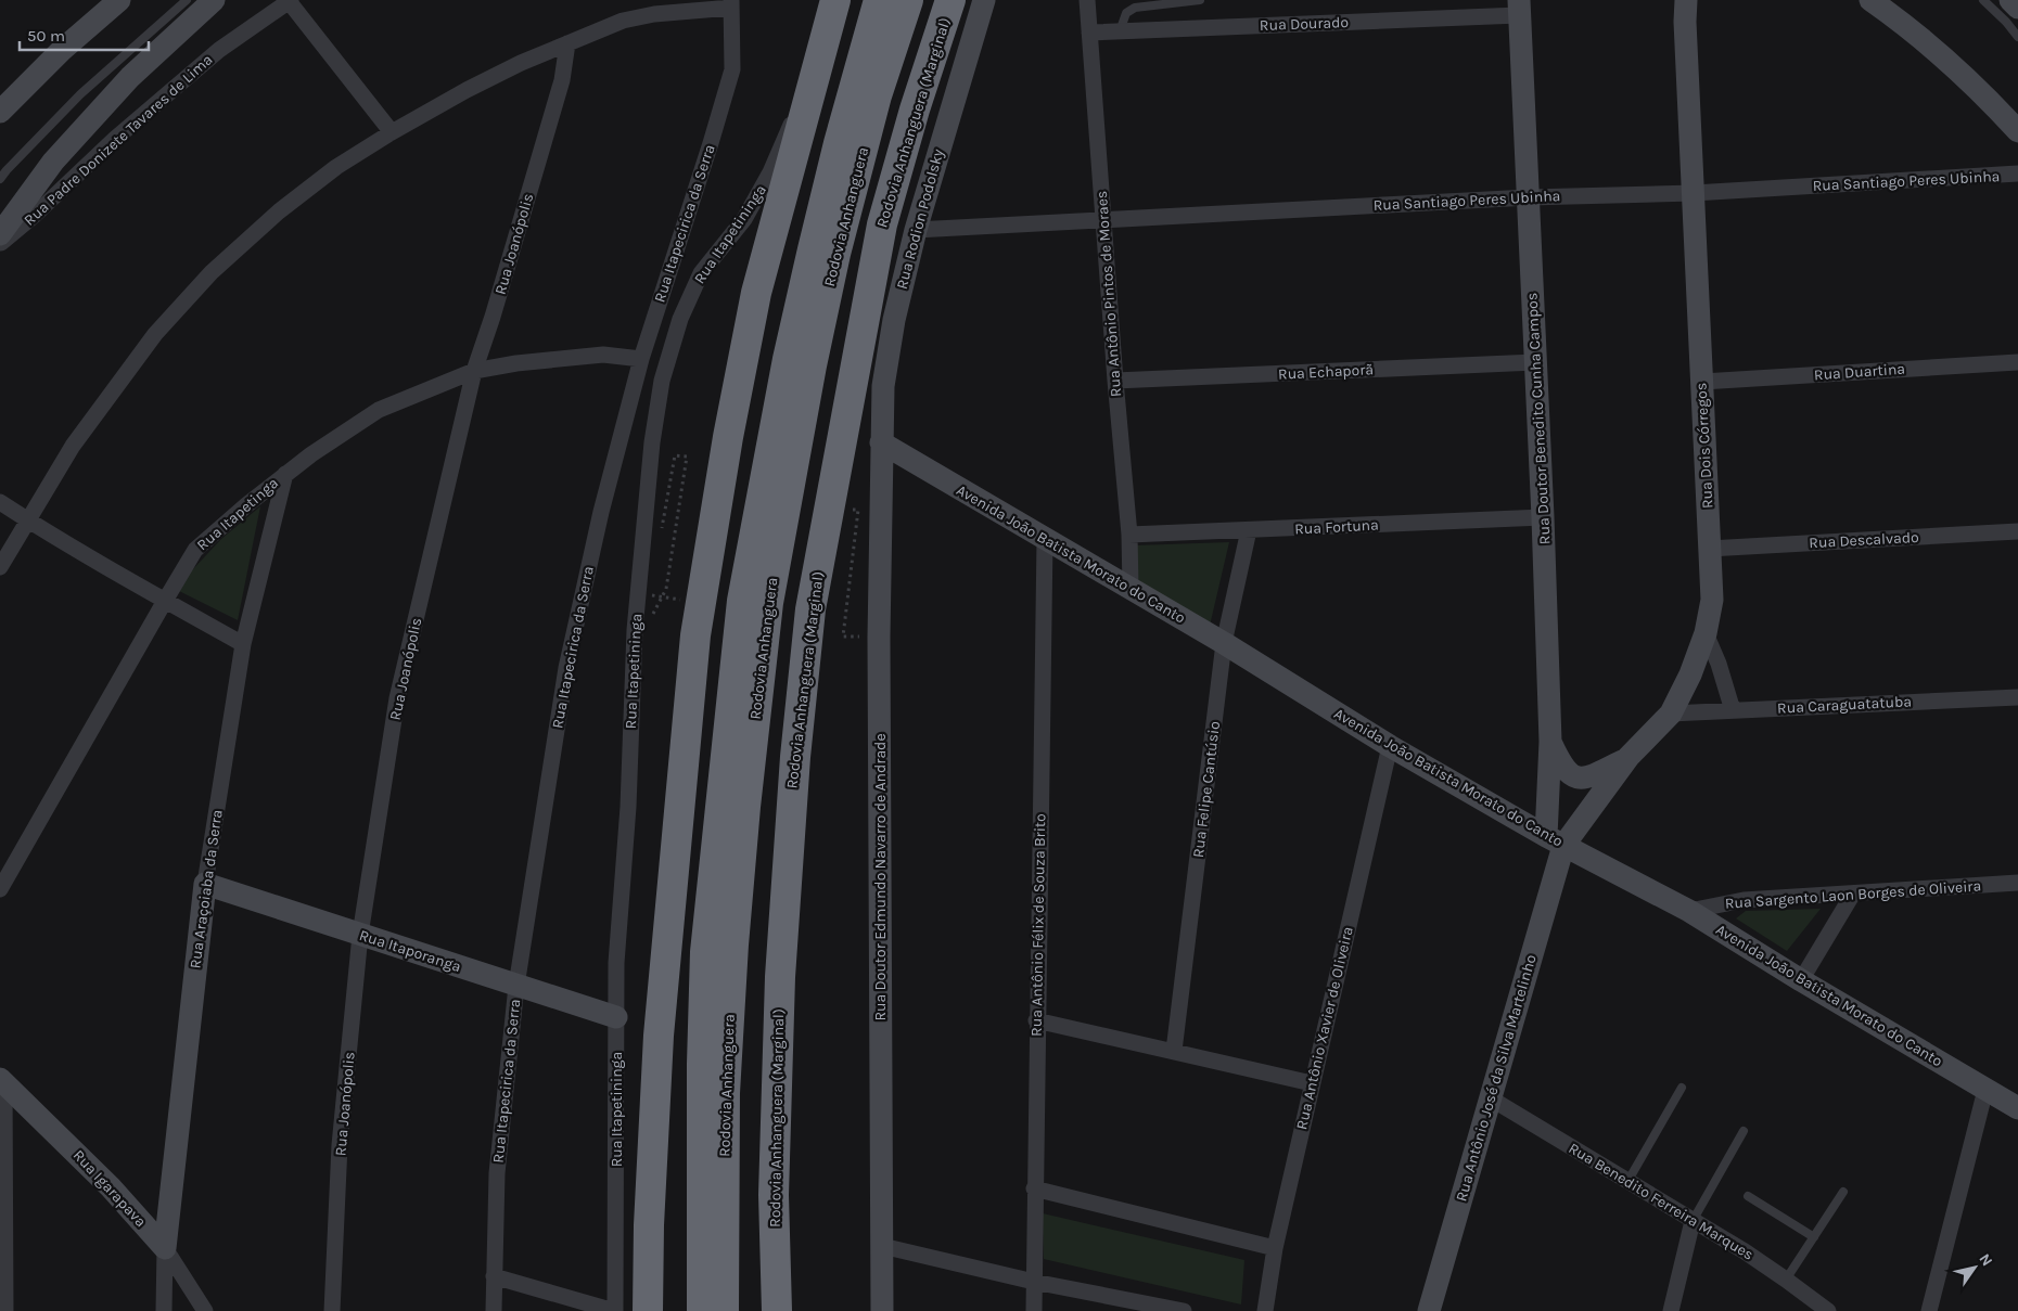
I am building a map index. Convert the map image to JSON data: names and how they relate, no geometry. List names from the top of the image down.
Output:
{
  "streets": {
    "highway": ["Rodovia Anhanguera (Marginal)", "Rodovia Anhanguera"],
    "street": [
      "Rua Dourado",
      "Rua Padre Donizete Tavares de Lima",
      "Rua Santiago Peres Ubinha",
      "Rua Rodion Podolsky",
      "Rua Itapecirica da Serra",
      "Rua Itapetininga",
      "Rua Joanópolis",
      "Rua Antônio Pintos de Moraes",
      "Rua Echaporã",
      "Rua Duartina",
      "Rua Doutor Benedito Cunha Campos",
      "Rua Dois Córregos",
      "Rua Itapetinga",
      "Rua Fortuna",
      "Rua Descalvado",
      "Avenida João Batista Morato do Canto",
      "Rua Caraguatatuba",
      "Rua Felipe Cantúsio",
      "Rua Doutor Edmundo Navarro de Andrade",
      "Rua Araçoiaba da Serra",
      "Rua Sargento Laon Borges de Oliveira",
      "Rua Antônio Félix de Souza Brito",
      "Rua Itaporanga",
      "Rua Antônio Xavier de Oliveira",
      "Rua Antônio José da Silva Martelinho",
      "Rua Igarapava",
      "Rua Benedito Ferreira Marques"
    ]
  },
  "crossings": [
    ["Rua Dourado", "Rua Antônio Pintos de Moraes"],
    ["Rua Dourado", "Rua Doutor Benedito Cunha Campos"],
    ["Rua Santiago Peres Ubinha", "Rua Rodion Podolsky"],
    ["Rua Santiago Peres Ubinha", "Rua Antônio Pintos de Moraes"],
    ["Rua Santiago Peres Ubinha", "Rua Doutor Benedito Cunha Campos"],
    ["Rua Santiago Peres Ubinha", "Rua Dois Córregos"],
    ["Rua Rodion Podolsky", "Avenida João Batista Morato do Canto"],
    ["Rua Rodion Podolsky", "Rua Doutor Edmundo Navarro de Andrade"],
    ["Rua Itapecirica da Serra", "Rua Itapetinga"],
    ["Rua Itapecirica da Serra", "Rua Itaporanga"],
    ["Rua Itapetininga", "Rua Itaporanga"],
    ["Rua Joanópolis", "Rua Itapetinga"],
    ["Rua Joanópolis", "Rua Itaporanga"],
    ["Rua Antônio Pintos de Moraes", "Rua Echaporã"],
    ["Rua Antônio Pintos de Moraes", "Rua Fortuna"],
    ["Rua Antônio Pintos de Moraes", "Avenida João Batista Morato do Canto"],
    ["Rua Echaporã", "Rua Doutor Benedito Cunha Campos"],
    ["Rua Duartina", "Rua Dois Córregos"],
    ["Rua Doutor Benedito Cunha Campos", "Rua Dois Córregos"],
    ["Rua Doutor Benedito Cunha Campos", "Rua Fortuna"],
    ["Rua Doutor Benedito Cunha Campos", "Avenida João Batista Morato do Canto"],
    ["Rua Doutor Benedito Cunha Campos", "Rua Antônio José da Silva Martelinho"],
    ["Rua Dois Córregos", "Rua Descalvado"],
    ["Rua Dois Córregos", "Avenida João Batista Morato do Canto"],
    ["Rua Dois Córregos", "Rua Caraguatatuba"],
    ["Rua Dois Córregos", "Rua Antônio José da Silva Martelinho"],
    ["Rua Itapetinga", "Rua Araçoiaba da Serra"],
    ["Rua Fortuna", "Rua Felipe Cantúsio"],
    ["Avenida João Batista Morato do Canto", "Rua Felipe Cantúsio"],
    ["Avenida João Batista Morato do Canto", "Rua Doutor Edmundo Navarro de Andrade"],
    ["Avenida João Batista Morato do Canto", "Rua Sargento Laon Borges de Oliveira"],
    ["Avenida João Batista Morato do Canto", "Rua Antônio Félix de Souza Brito"],
    ["Avenida João Batista Morato do Canto", "Rua Antônio Xavier de Oliveira"],
    ["Avenida João Batista Morato do Canto", "Rua Antônio José da Silva Martelinho"],
    ["Rua Araçoiaba da Serra", "Rua Itaporanga"],
    ["Rua Araçoiaba da Serra", "Rua Igarapava"],
    ["Rua Antônio José da Silva Martelinho", "Rua Benedito Ferreira Marques"]
  ],
  "scale_bar": "50 m",
  "north": "top right"
}
